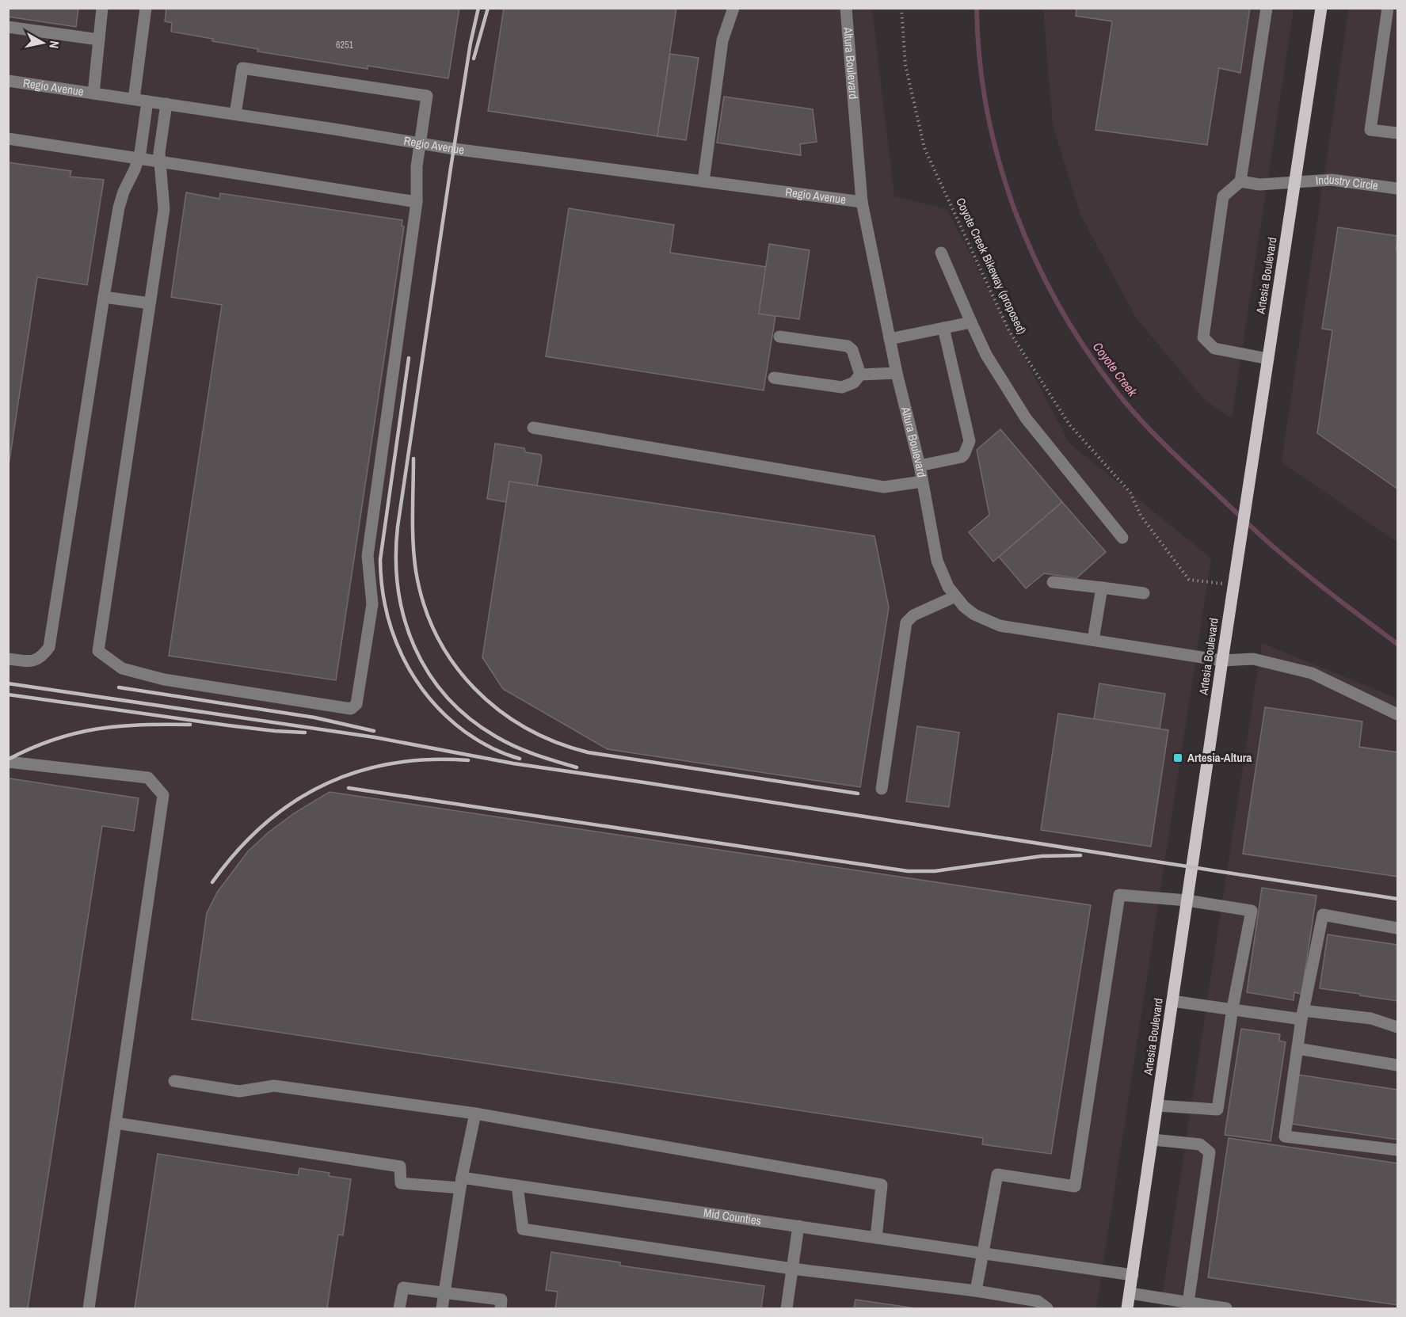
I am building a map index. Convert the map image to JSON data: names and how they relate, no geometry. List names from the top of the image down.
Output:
{
  "streets": {
    "main road": ["Artesia Boulevard"],
    "street": [
      "Altura Boulevard",
      "Regio Avenue",
      "Industry Circle",
      "Mid Counties"
    ],
    "path": ["Coyote Creek Bikeway (proposed)"]
  },
  "crossings": [
    ["Altura Boulevard", "Regio Avenue"],
    ["Altura Boulevard", "Artesia Boulevard"],
    ["Industry Circle", "Artesia Boulevard"],
    ["Coyote Creek Bikeway (proposed)", "Artesia Boulevard"],
    ["Artesia Boulevard", "Mid Counties"]
  ],
  "water": ["Coyote Creek"],
  "places": {
    "transit": ["Artesia-Altura"]
  },
  "house_numbers": ["6251"],
  "north": "right"
}
